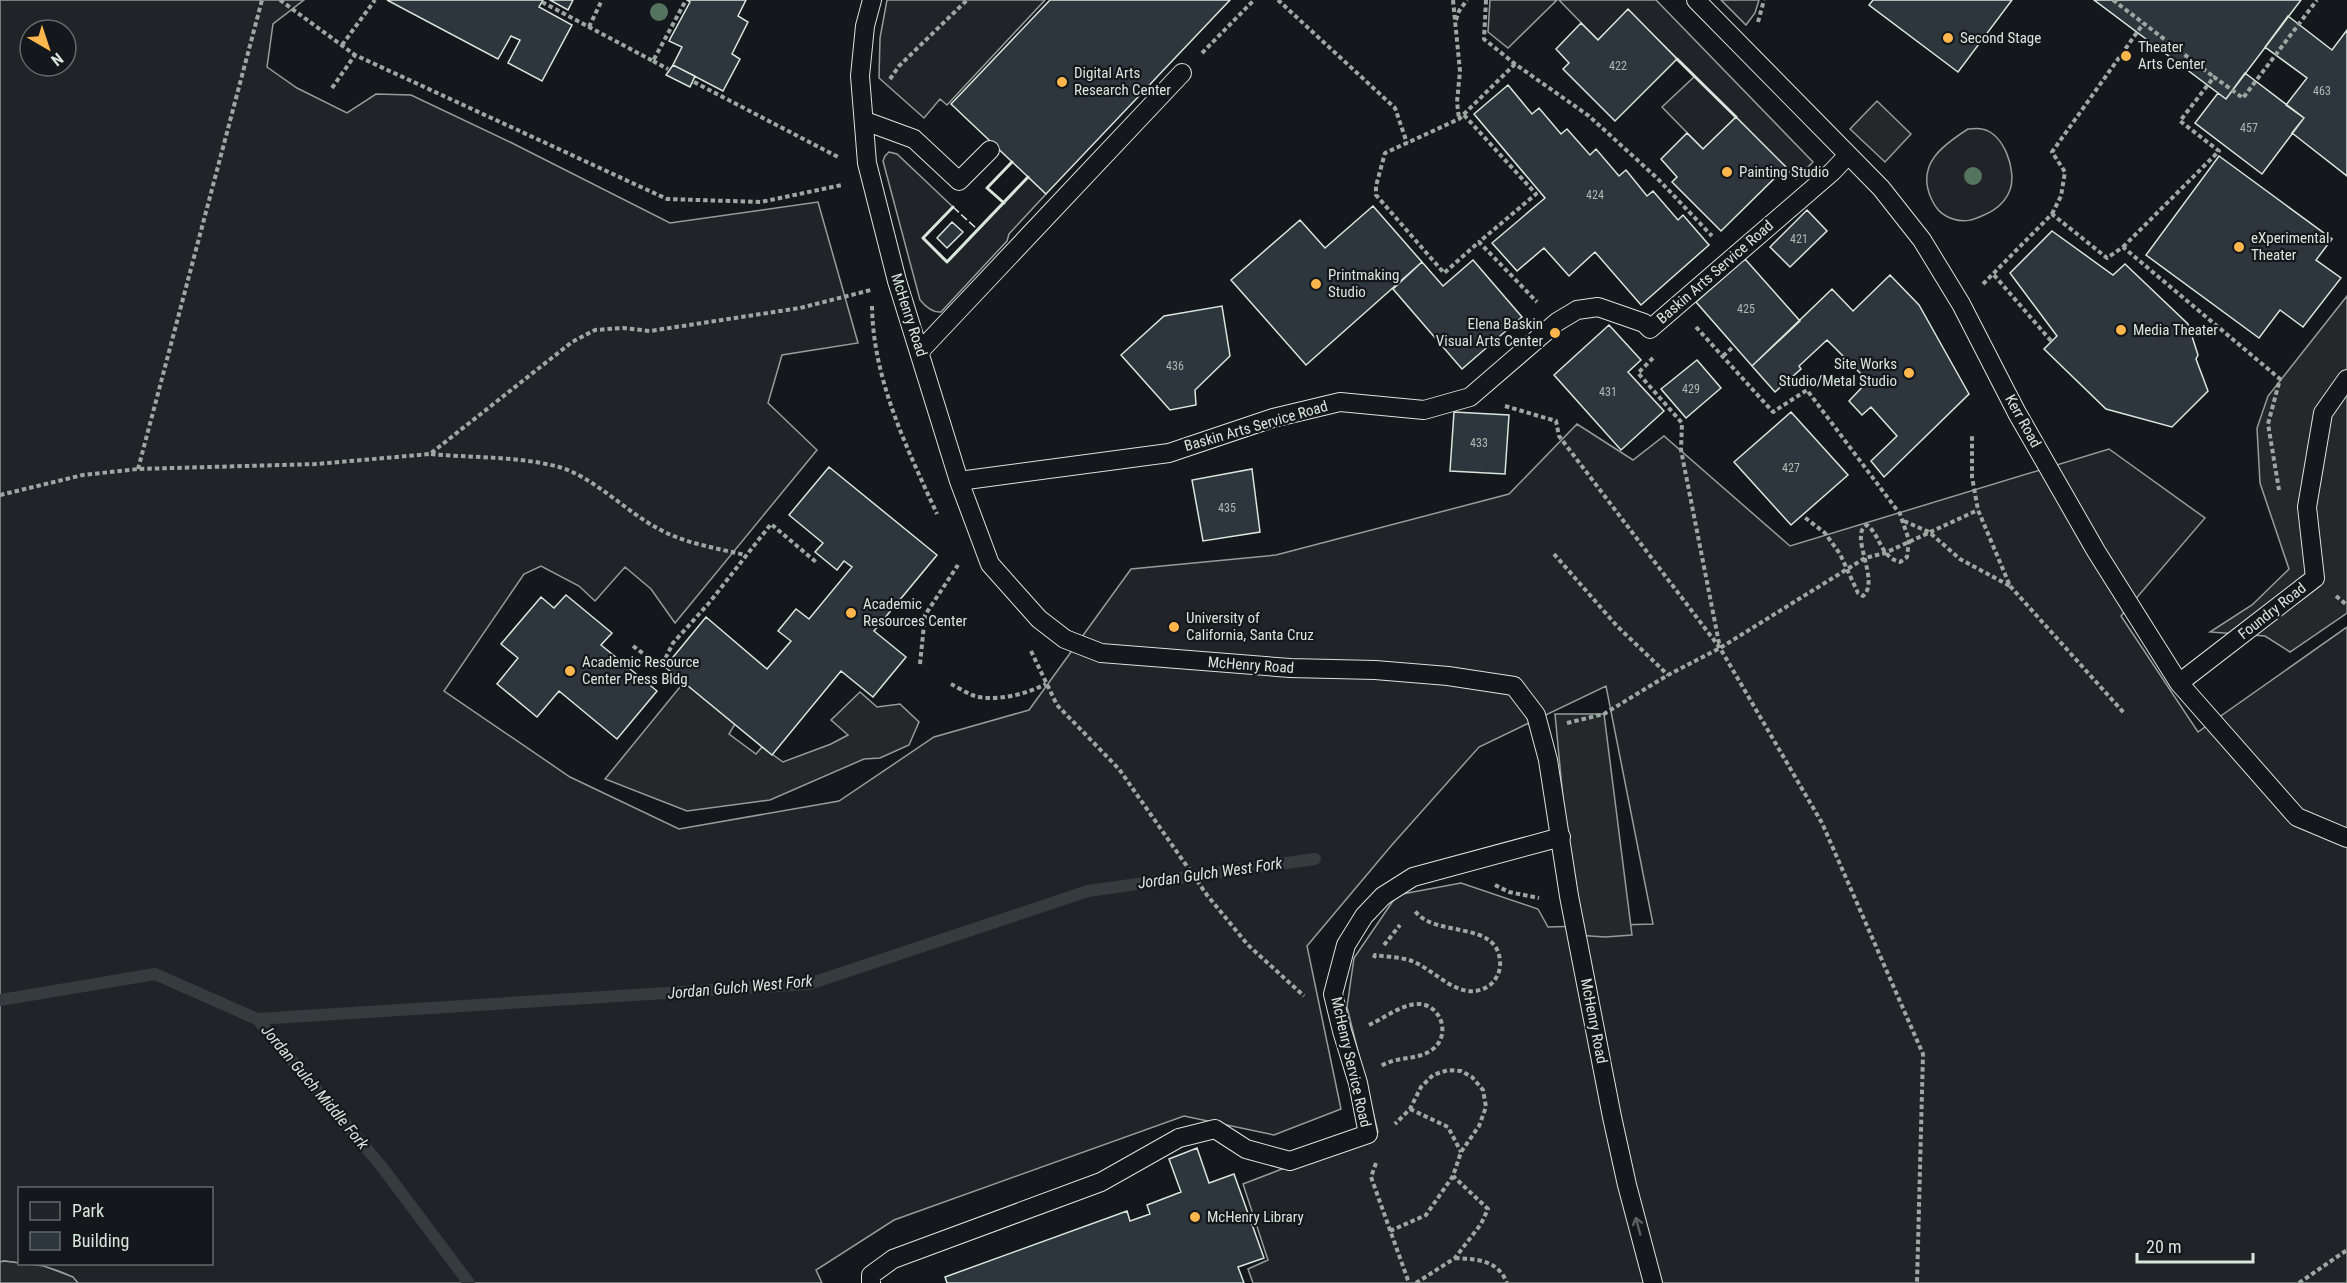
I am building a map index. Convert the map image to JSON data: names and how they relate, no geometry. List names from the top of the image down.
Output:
{
  "streets": {
    "lane": [
      "Baskin Arts Service Road",
      "McHenry Road",
      "Kerr Road",
      "Foundry Road",
      "McHenry Service Road"
    ]
  },
  "crossings": [
    ["Baskin Arts Service Road", "McHenry Road"],
    ["Baskin Arts Service Road", "Kerr Road"],
    ["McHenry Road", "McHenry Service Road"],
    ["Kerr Road", "Foundry Road"]
  ],
  "water": ["Jordan Gulch West Fork", "Jordan Gulch Middle Fork"],
  "places": [
    "Second Stage",
    "Theater Arts Center",
    "Digital Arts Research Center",
    "Painting Studio",
    "eXperimental Theater",
    "Printmaking Studio",
    "Media Theater",
    "Elena Baskin Visual Arts Center",
    "Site Works Studio/Metal Studio",
    "Academic Resources Center",
    "University of California, Santa Cruz",
    "Academic Resource Center Press Bldg",
    "McHenry Library"
  ],
  "house_numbers": [
    "422",
    "463",
    "457",
    "424",
    "421",
    "425",
    "436",
    "429",
    "431",
    "433",
    "427",
    "435"
  ],
  "legend": ["Park", "Building"],
  "scale_bar": "20 m",
  "north": "bottom right"
}
